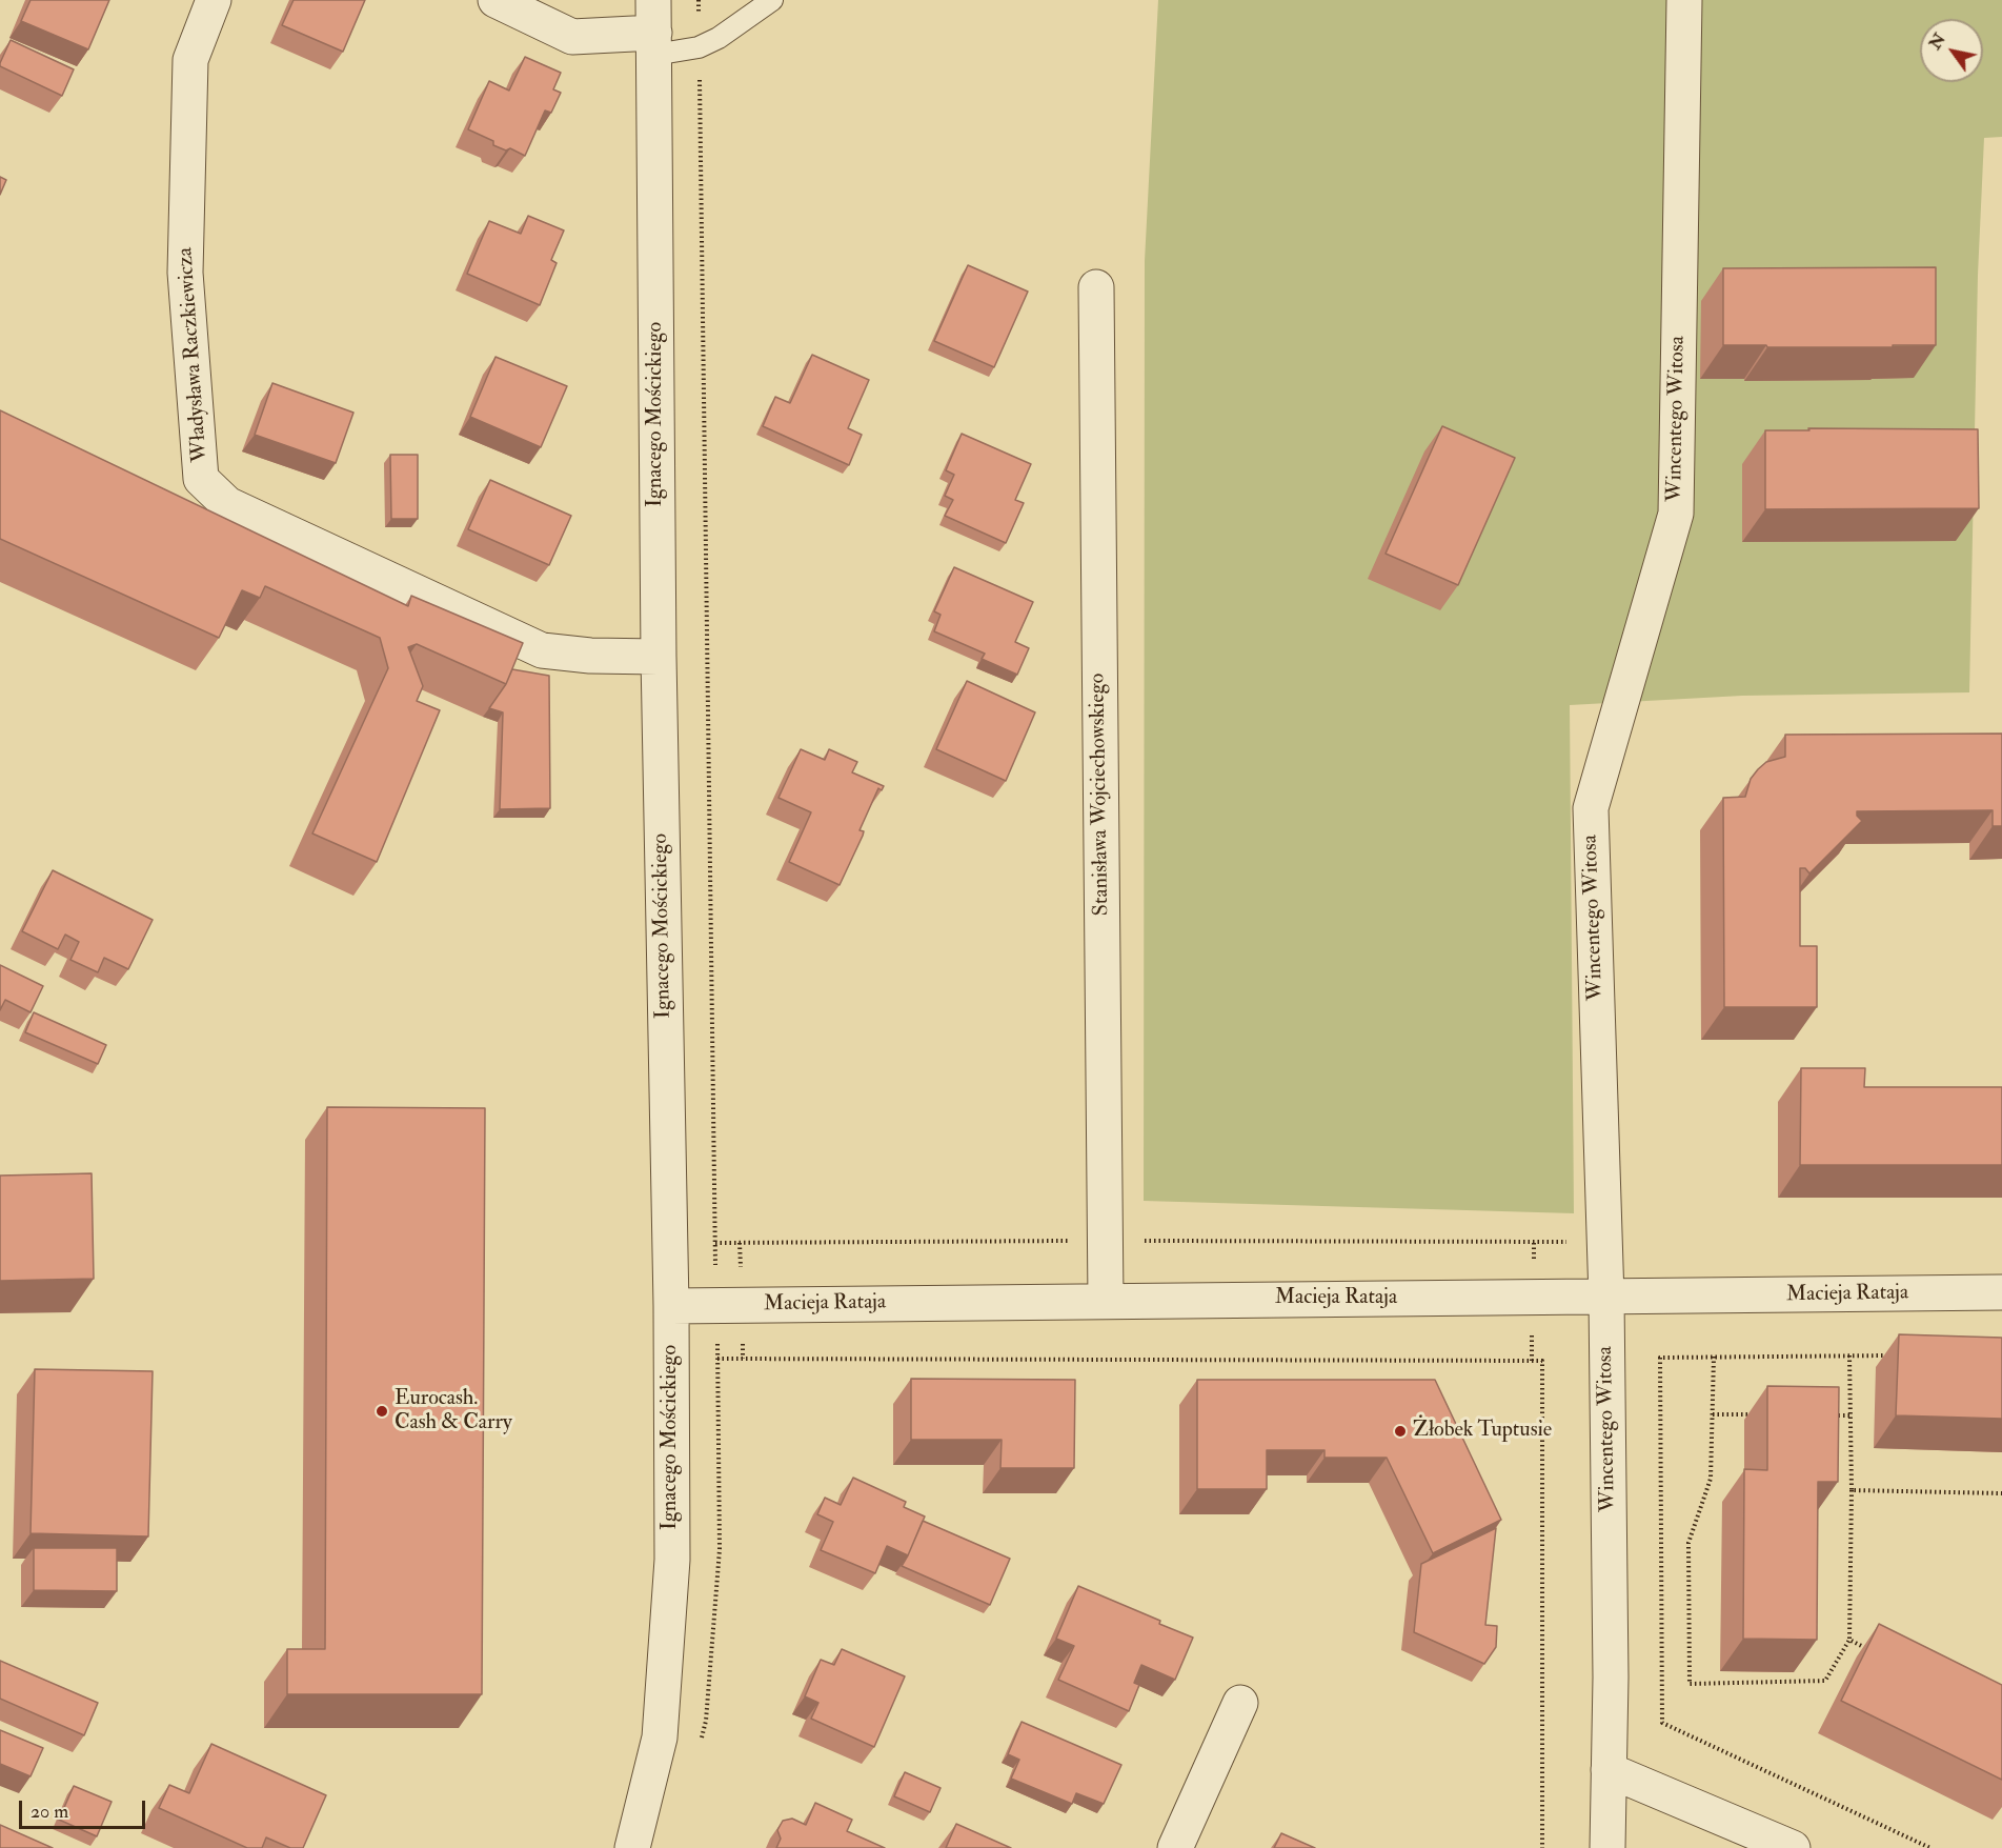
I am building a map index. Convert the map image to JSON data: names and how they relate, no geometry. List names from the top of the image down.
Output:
{
  "streets": {
    "street": [
      "Władysława Raczkiewicza",
      "Ignacego Mościckiego",
      "Wincentego Witosa",
      "Stanisława Wojciechowskiego",
      "Macieja Rataja"
    ]
  },
  "crossings": [
    ["Władysława Raczkiewicza", "Ignacego Mościckiego"],
    ["Ignacego Mościckiego", "Macieja Rataja"],
    ["Wincentego Witosa", "Macieja Rataja"],
    ["Stanisława Wojciechowskiego", "Macieja Rataja"]
  ],
  "places": ["Eurocash. Cash & Carry", "Żłobek Tuptusie"],
  "scale_bar": "20 m",
  "north": "top left"
}
